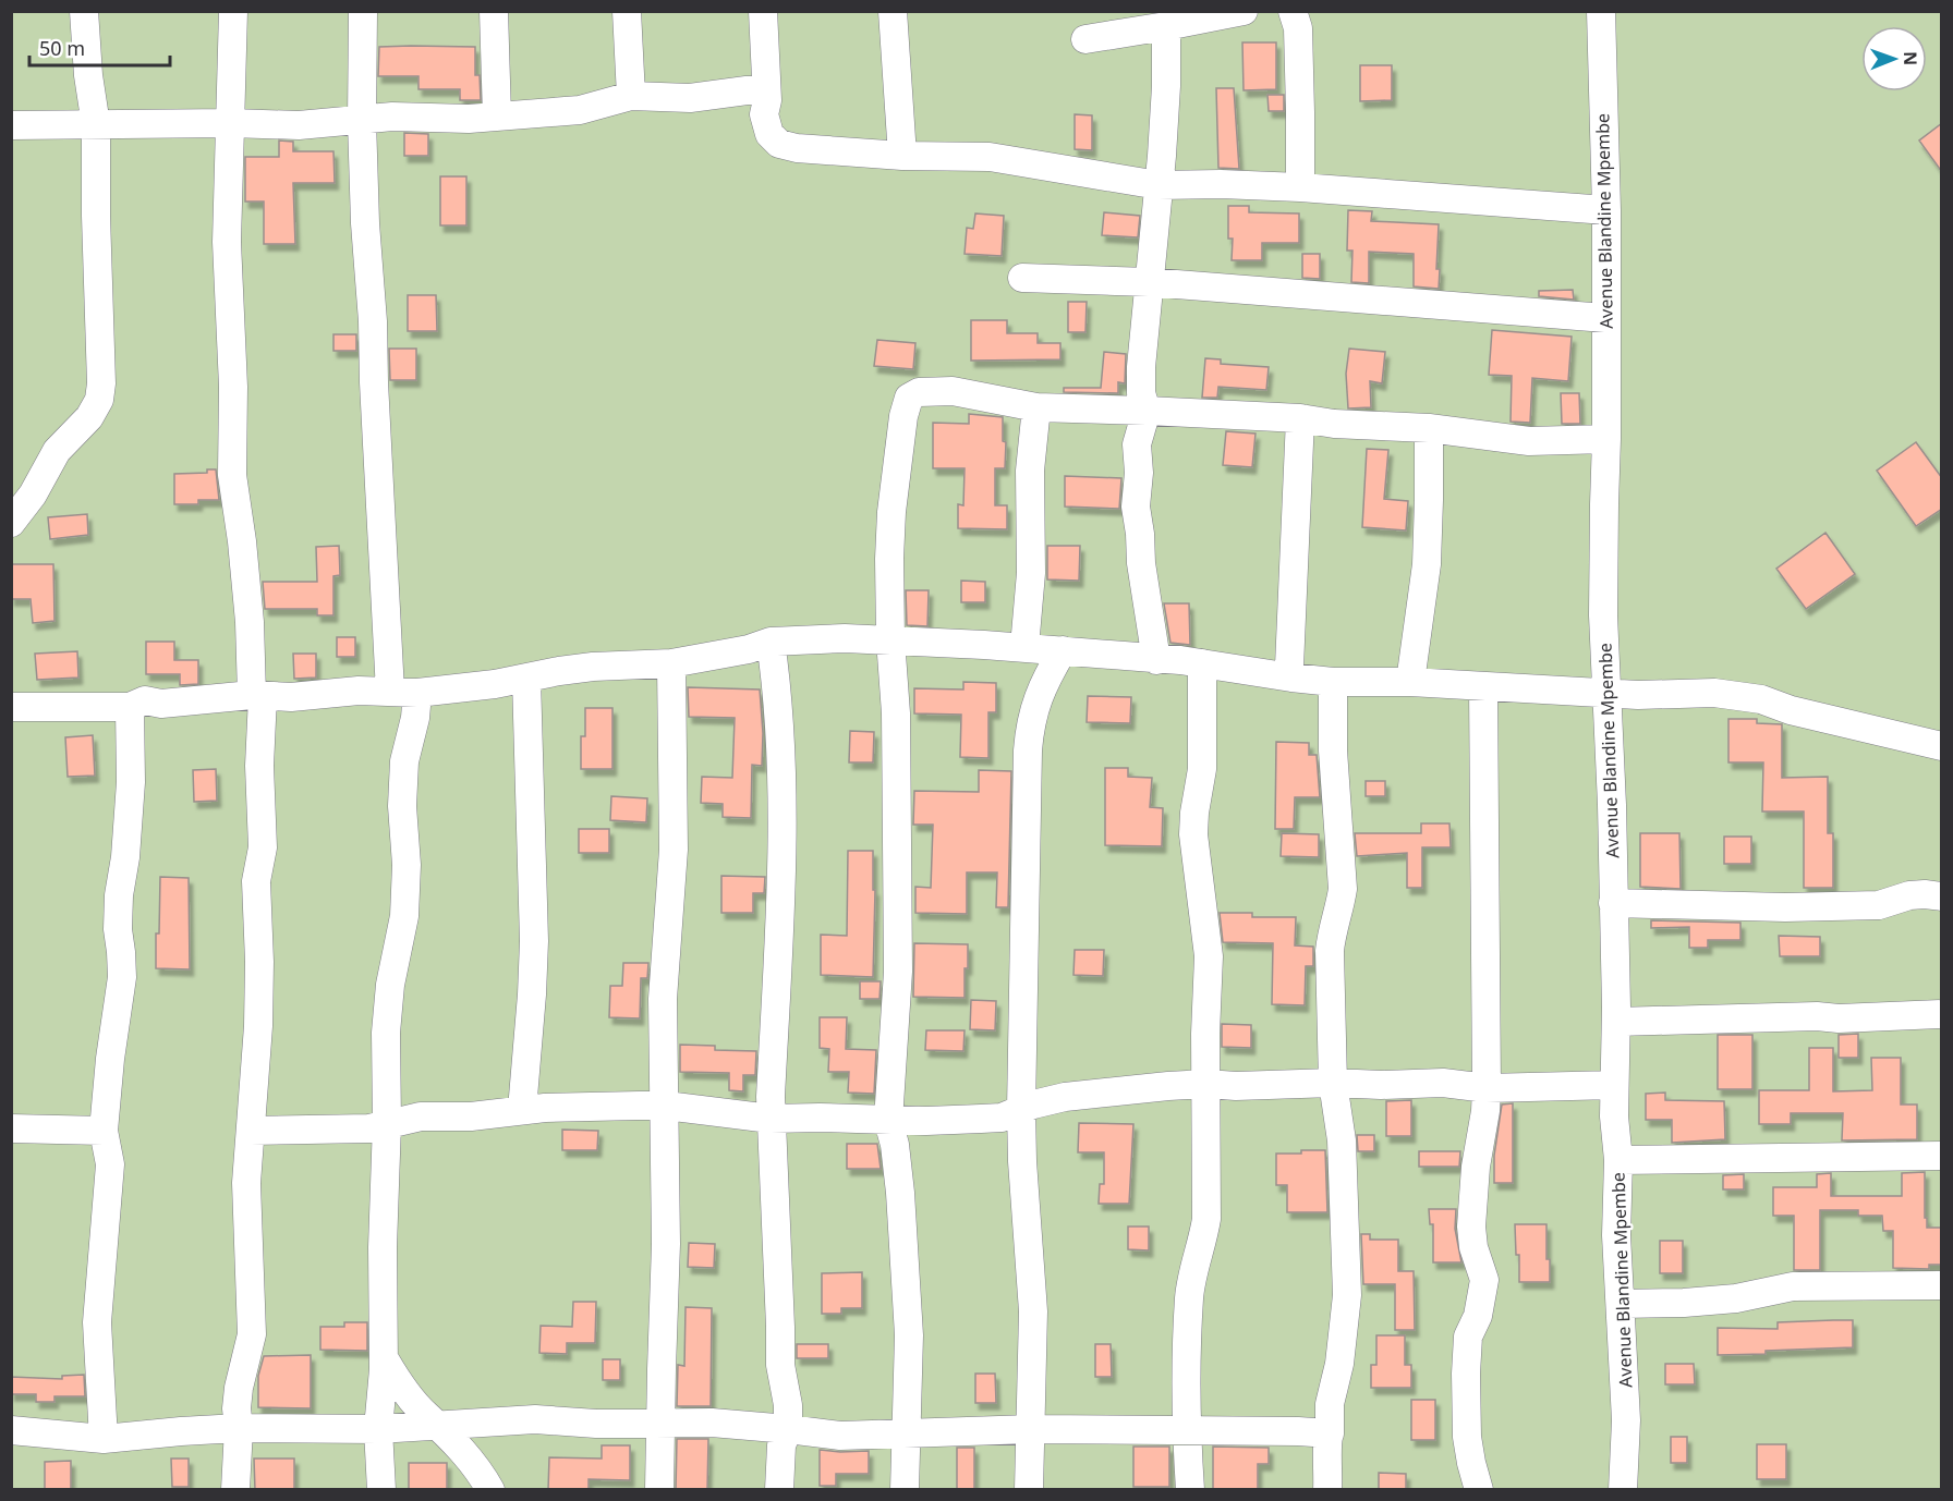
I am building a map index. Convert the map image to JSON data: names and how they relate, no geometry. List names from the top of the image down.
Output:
{
  "streets": {
    "street": ["Avenue Blandine Mpembe"]
  },
  "scale_bar": "50 m",
  "north": "right"
}
